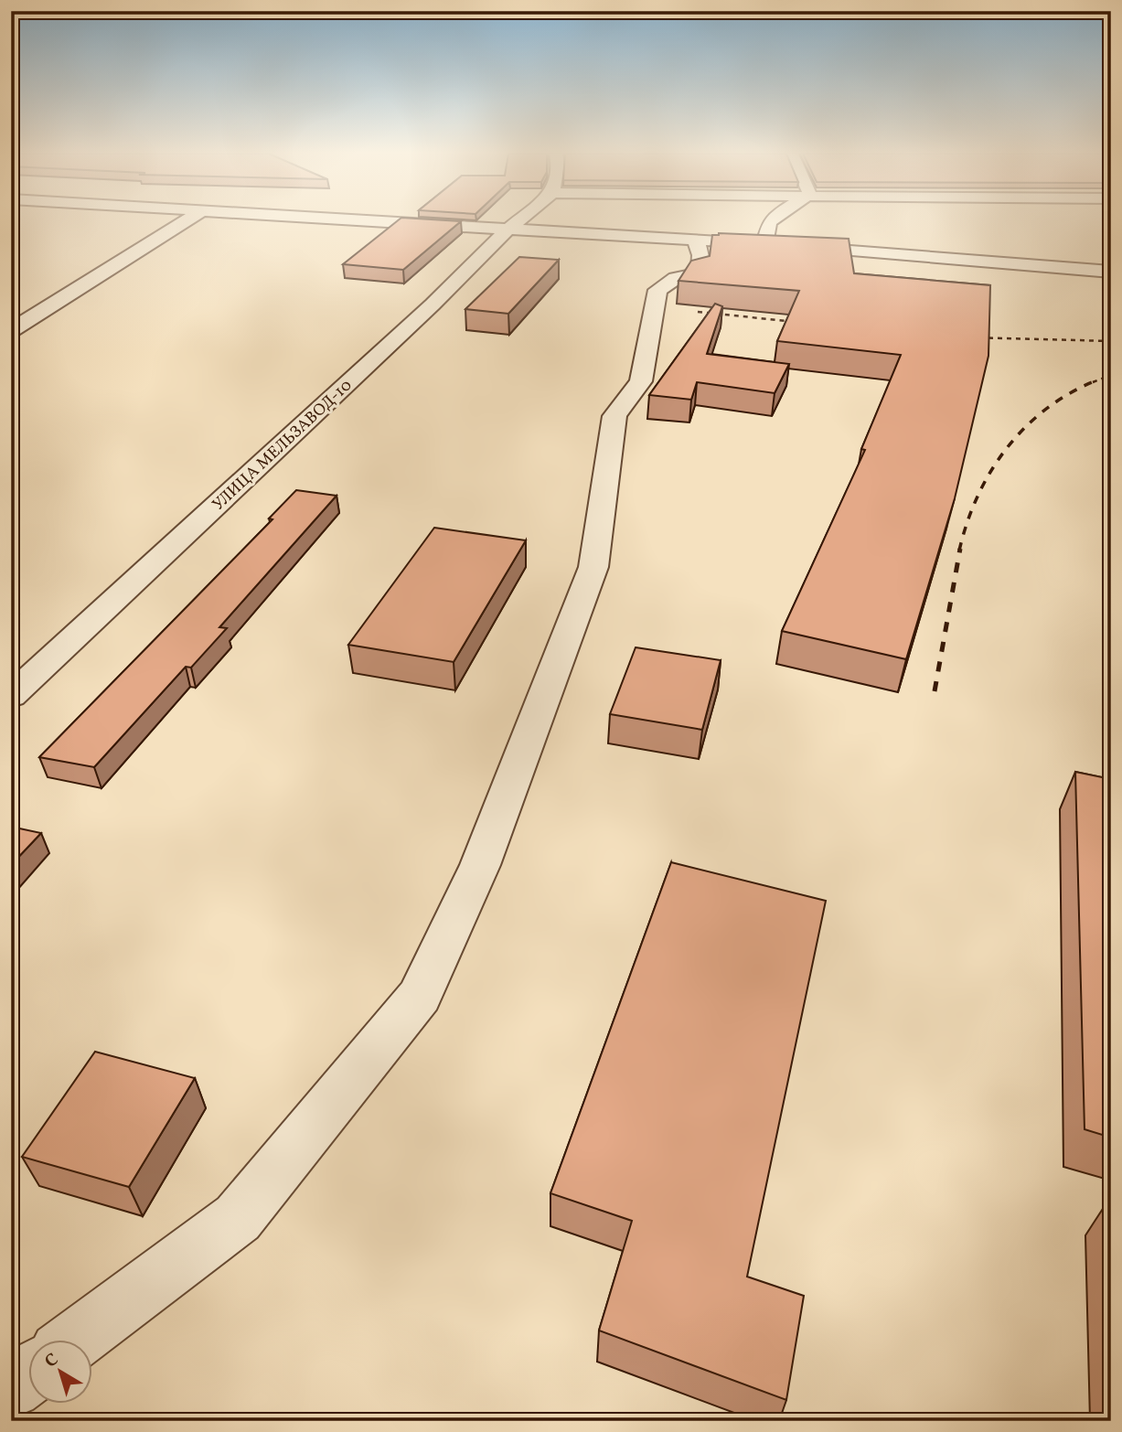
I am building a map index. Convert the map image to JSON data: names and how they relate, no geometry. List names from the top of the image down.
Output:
{
  "streets": {
    "street": ["УЛИЦА МЕЛЬЗАВОД-10"]
  },
  "north": "top left"
}
